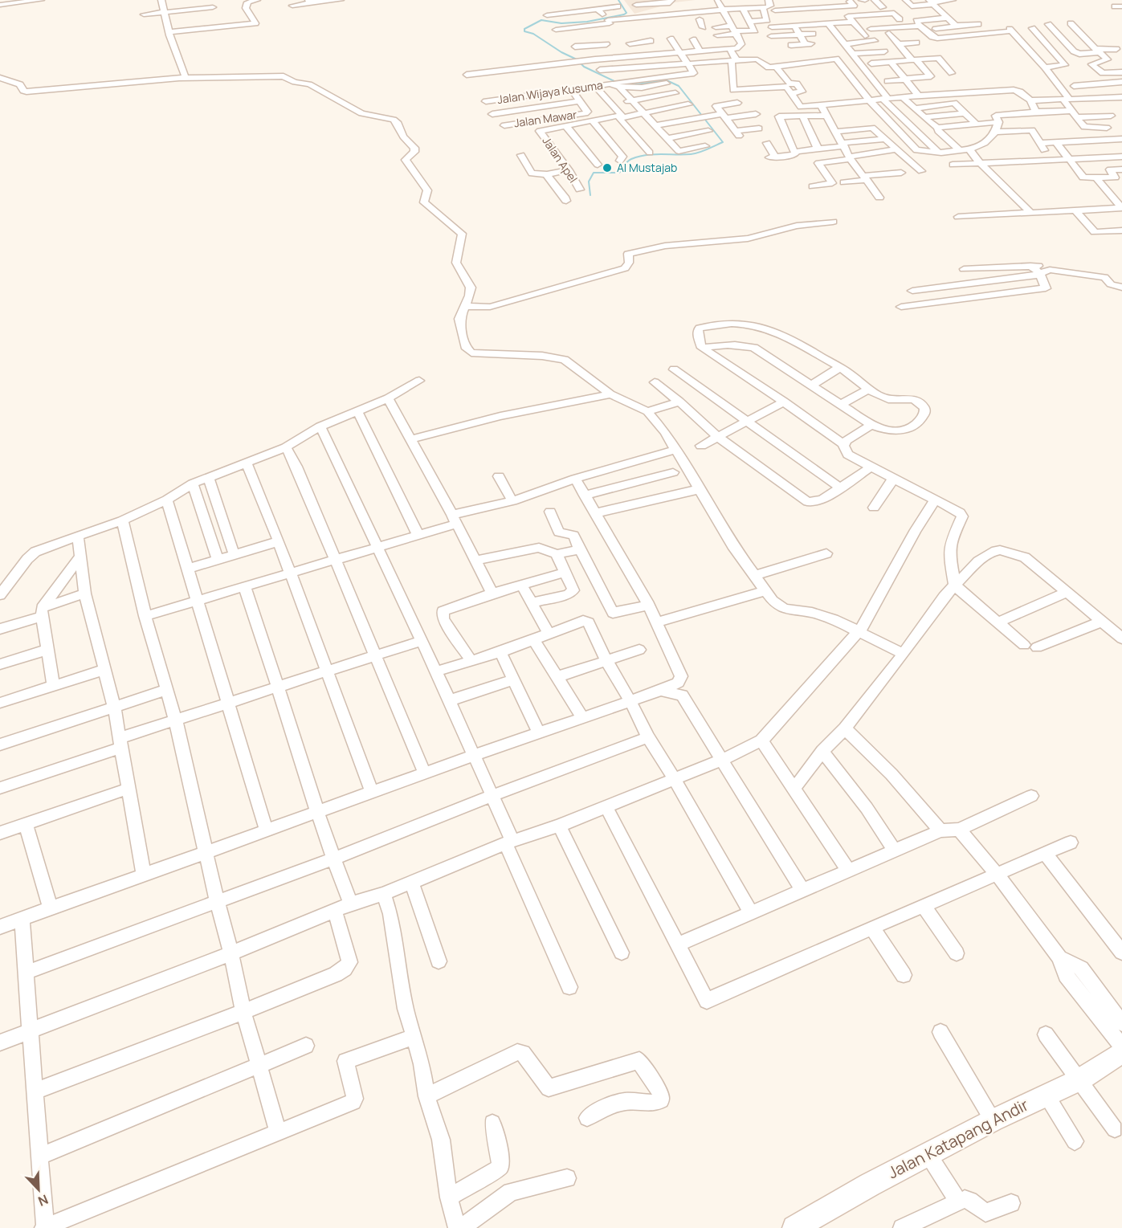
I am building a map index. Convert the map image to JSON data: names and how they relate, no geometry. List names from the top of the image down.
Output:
{
  "streets": {
    "street": [
      "Jalan Wijaya Kusuma",
      "Jalan Mawar",
      "Jalan Apel",
      "Jalan Katapang Andir"
    ]
  },
  "places": ["Al Mustajab"],
  "north": "bottom right"
}
